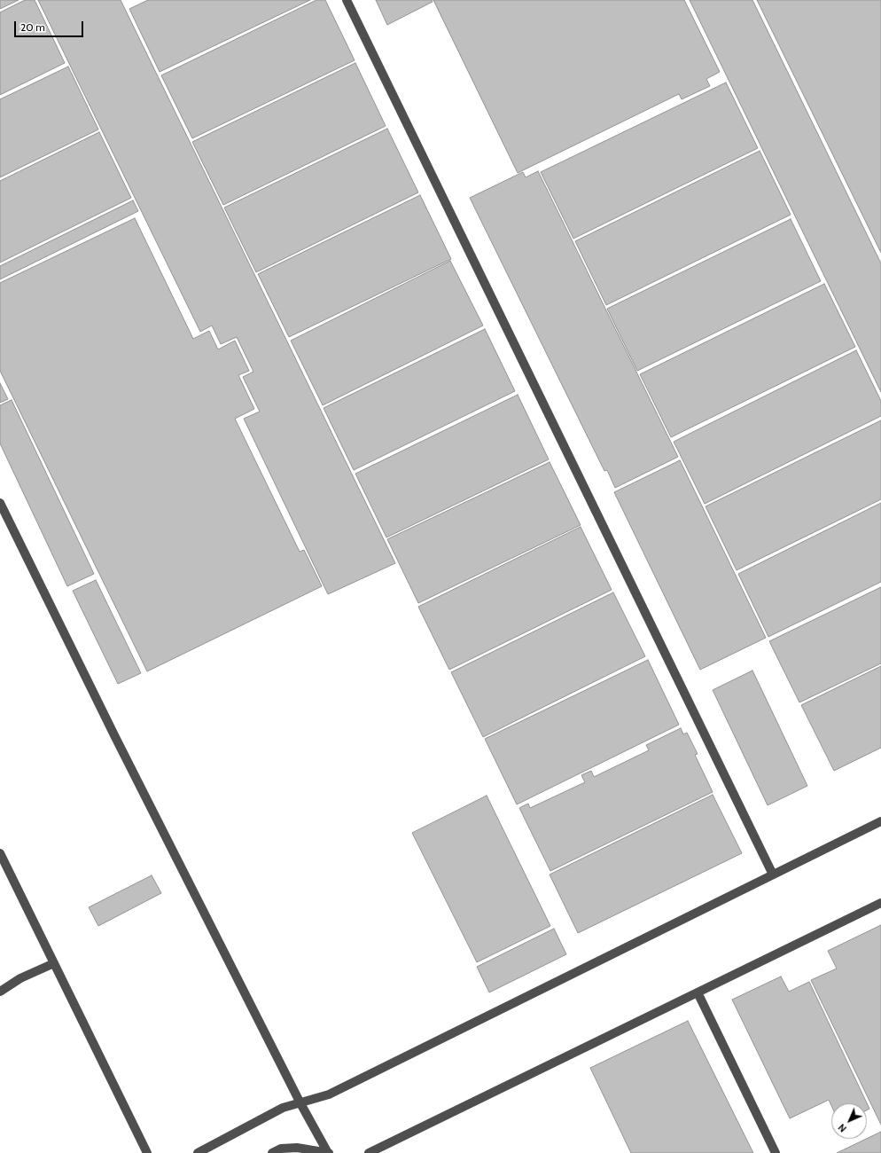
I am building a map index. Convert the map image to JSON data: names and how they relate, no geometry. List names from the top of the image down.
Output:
{
  "scale_bar": "20 m",
  "north": "bottom left"
}
